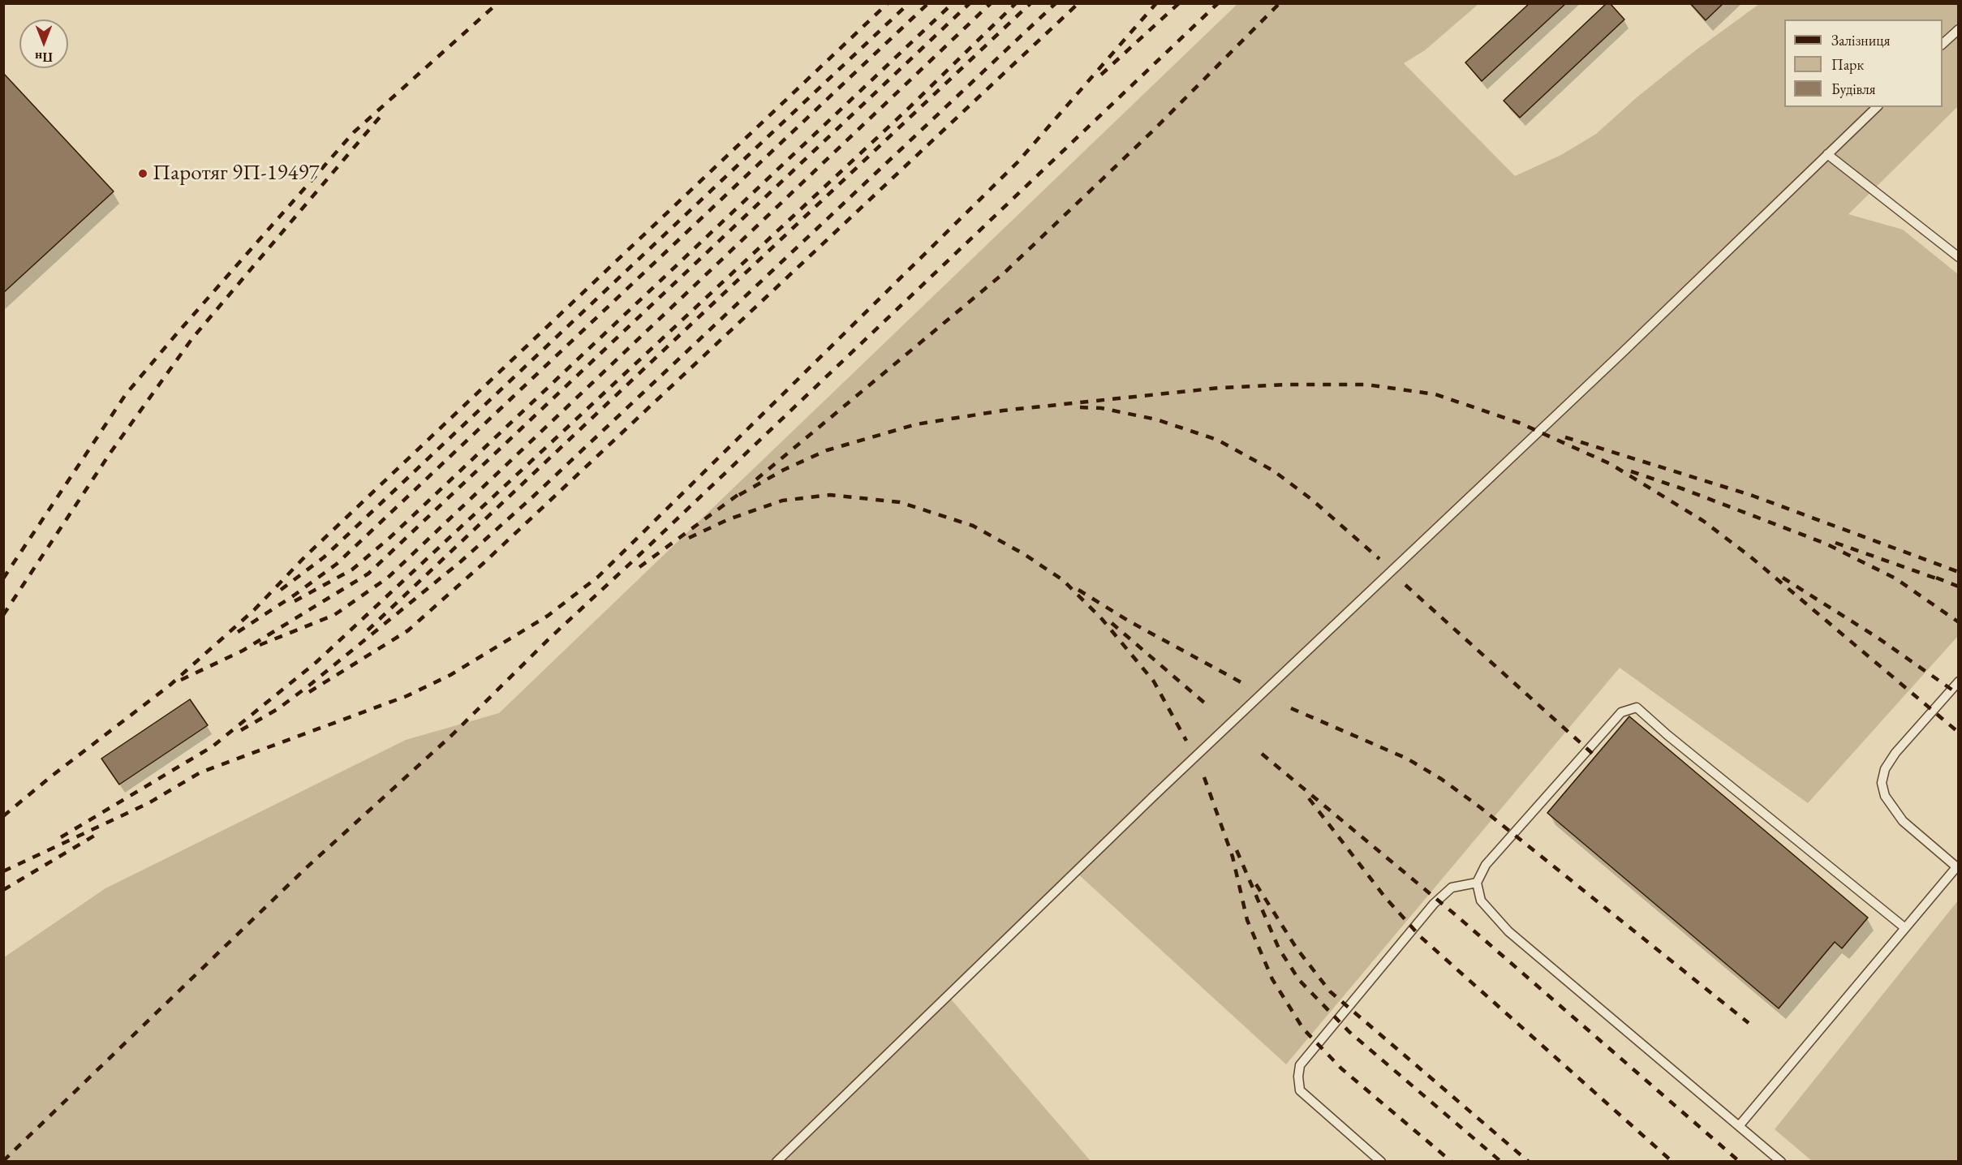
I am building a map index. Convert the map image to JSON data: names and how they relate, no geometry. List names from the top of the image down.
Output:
{
  "places": ["Паротяг 9П-19497"],
  "legend": ["Залізниця", "Парк", "Будівля"],
  "north": "bottom"
}
